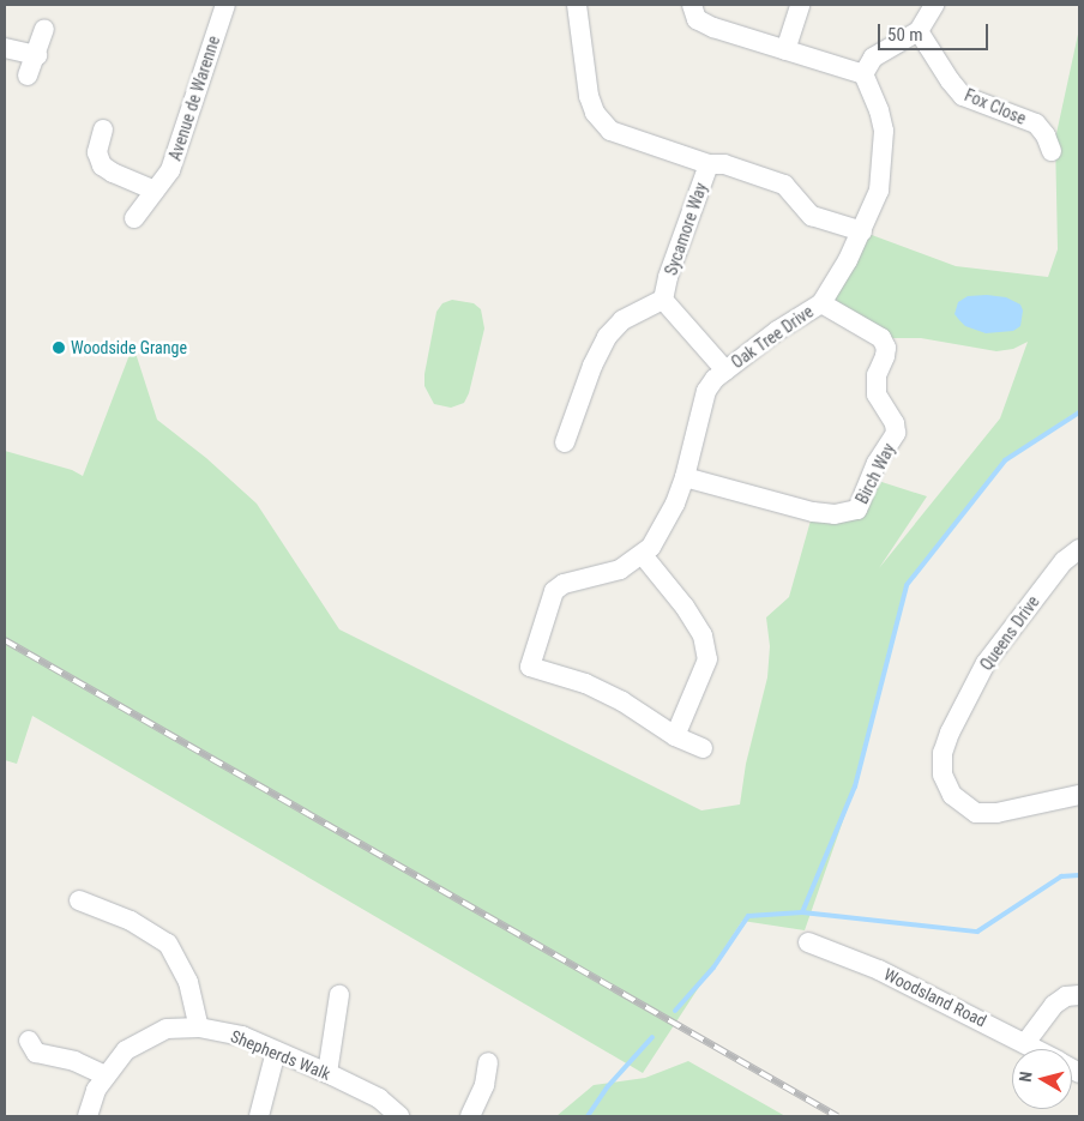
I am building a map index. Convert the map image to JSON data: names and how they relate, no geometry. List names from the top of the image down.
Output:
{
  "streets": {
    "street": [
      "Avenue de Warenne",
      "Fox Close",
      "Sycamore Way",
      "Oak Tree Drive",
      "Birch Way",
      "Queens Drive",
      "Woodsland Road",
      "Shepherds Walk"
    ]
  },
  "crossings": [
    ["Sycamore Way", "Oak Tree Drive"],
    ["Oak Tree Drive", "Birch Way"]
  ],
  "places": ["Woodside Grange"],
  "scale_bar": "50 m",
  "north": "left"
}
